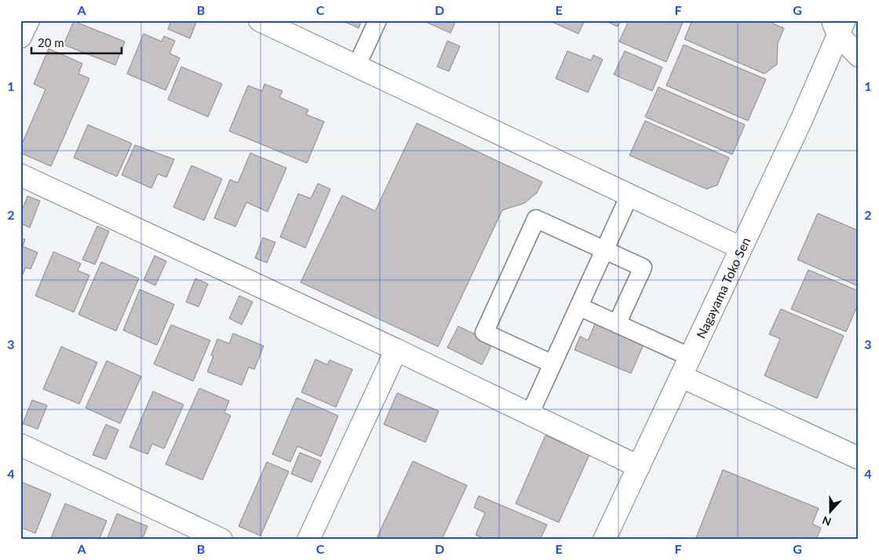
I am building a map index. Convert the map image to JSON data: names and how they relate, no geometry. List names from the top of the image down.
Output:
{
  "streets": {
    "street": ["Nagayama Toko Sen"]
  },
  "scale_bar": "20 m",
  "north": "bottom",
  "grid": {
    "columns": [
      "A",
      "B",
      "C",
      "D",
      "E",
      "F",
      "G"
    ],
    "rows": [
      "1",
      "2",
      "3",
      "4"
    ]
  }
}
